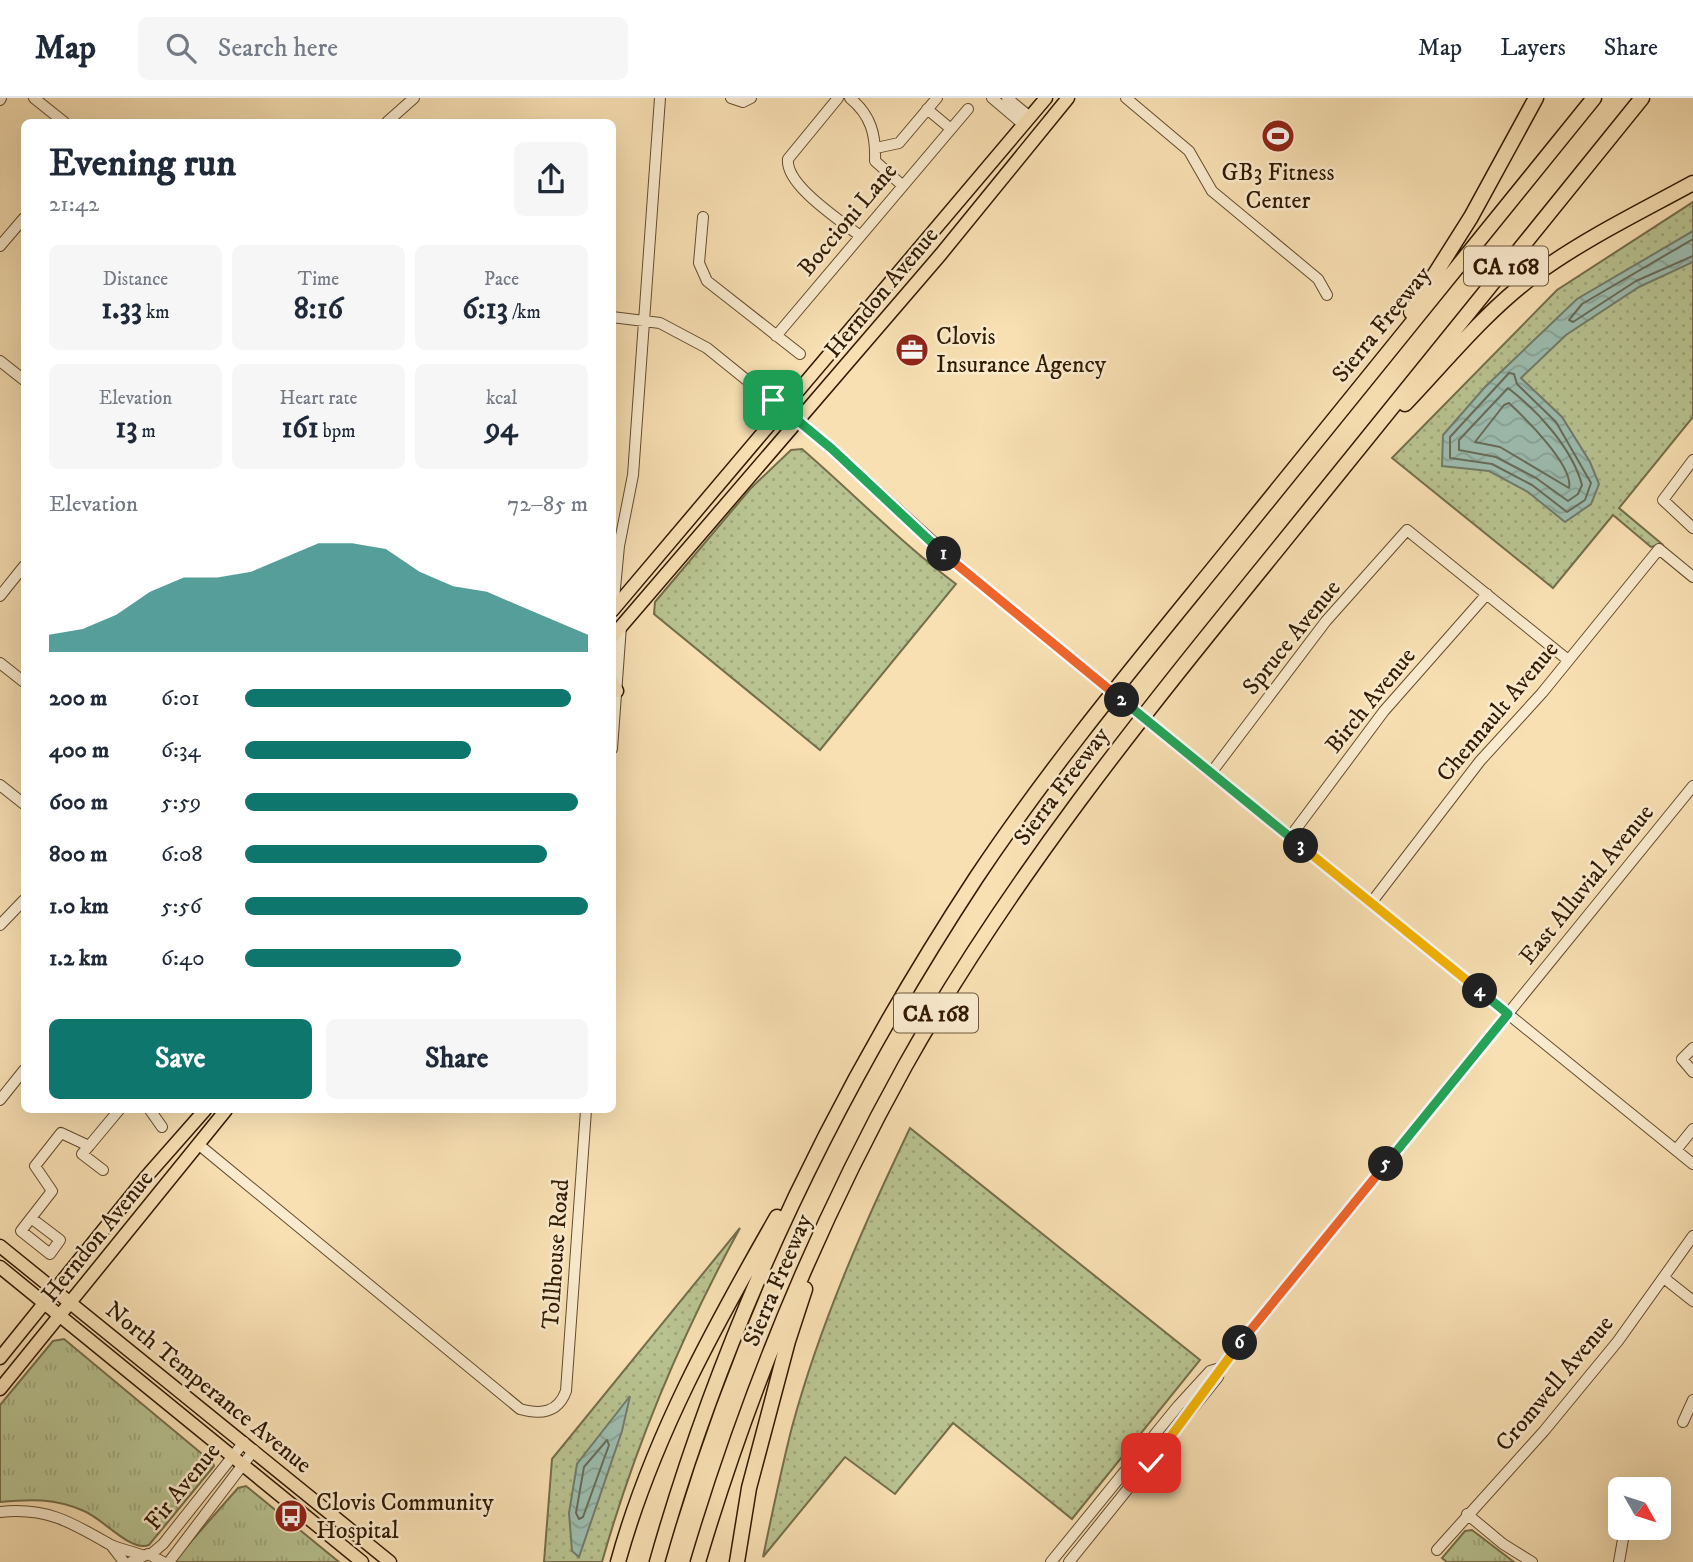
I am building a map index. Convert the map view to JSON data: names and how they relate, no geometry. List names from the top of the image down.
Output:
{
  "streets": {
    "highway": ["CA 168", "Sierra Freeway"],
    "main road": ["Herndon Avenue", "North Temperance Avenue"],
    "street": [
      "Boccioni Lane",
      "Spruce Avenue",
      "Birch Avenue",
      "Chennault Avenue",
      "East Alluvial Avenue",
      "Tollhouse Road",
      "Cromwell Avenue",
      "Fir Avenue"
    ]
  },
  "crossings": [
    ["Herndon Avenue", "Tollhouse Road"],
    ["Herndon Avenue", "North Temperance Avenue"],
    ["Spruce Avenue", "Birch Avenue"],
    ["North Temperance Avenue", "Fir Avenue"]
  ],
  "places": {
    "sports": ["GB3 Fitness Center"],
    "office": ["Clovis Insurance Agency"],
    "bus stop": ["Clovis Community Hospital"]
  },
  "north": "bottom right",
  "page": {
    "header": "Map",
    "search": "Search here",
    "nav": ["Map", "Layers", "Share"],
    "heading": ["Evening run", "21:42"],
    "stats": [
      ["Distance", "1.33 km"],
      ["Time", "8:16"],
      ["Pace", "6:13 /km"],
      ["Elevation", "13 m"],
      ["Heart rate", "161 bpm"],
      ["kcal", "94"]
    ],
    "chart": ["Elevation", "72–85 m"],
    "pins": [
      "1",
      "2",
      "3",
      "4",
      "5",
      "6"
    ],
    "list": [
      {
        "name": "200 m",
        "note": "6:01"
      },
      {
        "name": "400 m",
        "note": "6:34"
      },
      {
        "name": "600 m",
        "note": "5:59"
      },
      {
        "name": "800 m",
        "note": "6:08"
      },
      {
        "name": "1.0 km",
        "note": "5:56"
      },
      {
        "name": "1.2 km",
        "note": "6:40"
      }
    ],
    "buttons": ["Save", "Share"]
  }
}
